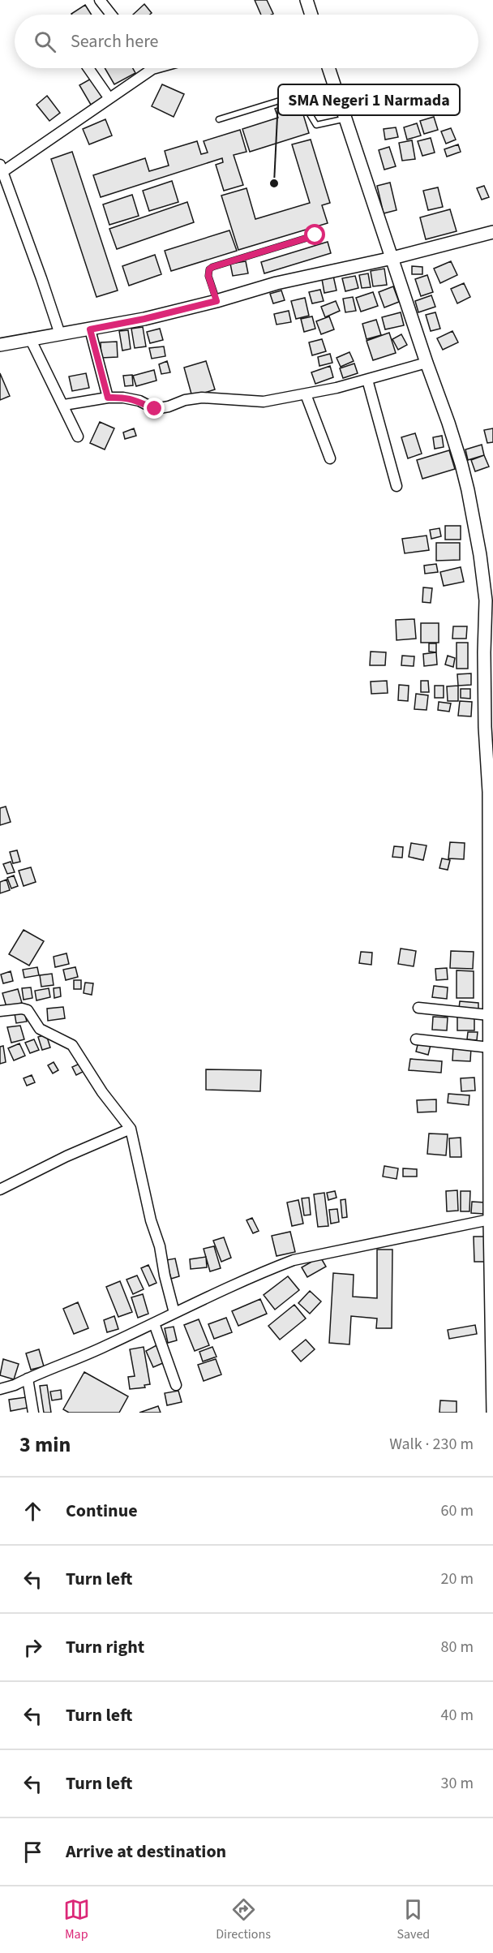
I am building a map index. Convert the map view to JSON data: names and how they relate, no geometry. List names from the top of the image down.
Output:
{
  "places": ["SMA Negeri 1 Narmada"],
  "page": {
    "search": "Search here",
    "heading": ["3 min", "Walk · 230 m"],
    "list": [
      ["Continue", "60 m"],
      ["Turn left", "20 m"],
      ["Turn right", "80 m"],
      ["Turn left", "40 m"],
      ["Turn left", "30 m"],
      "Arrive at destination"
    ],
    "nav": ["Map", "Directions", "Saved"]
  }
}
